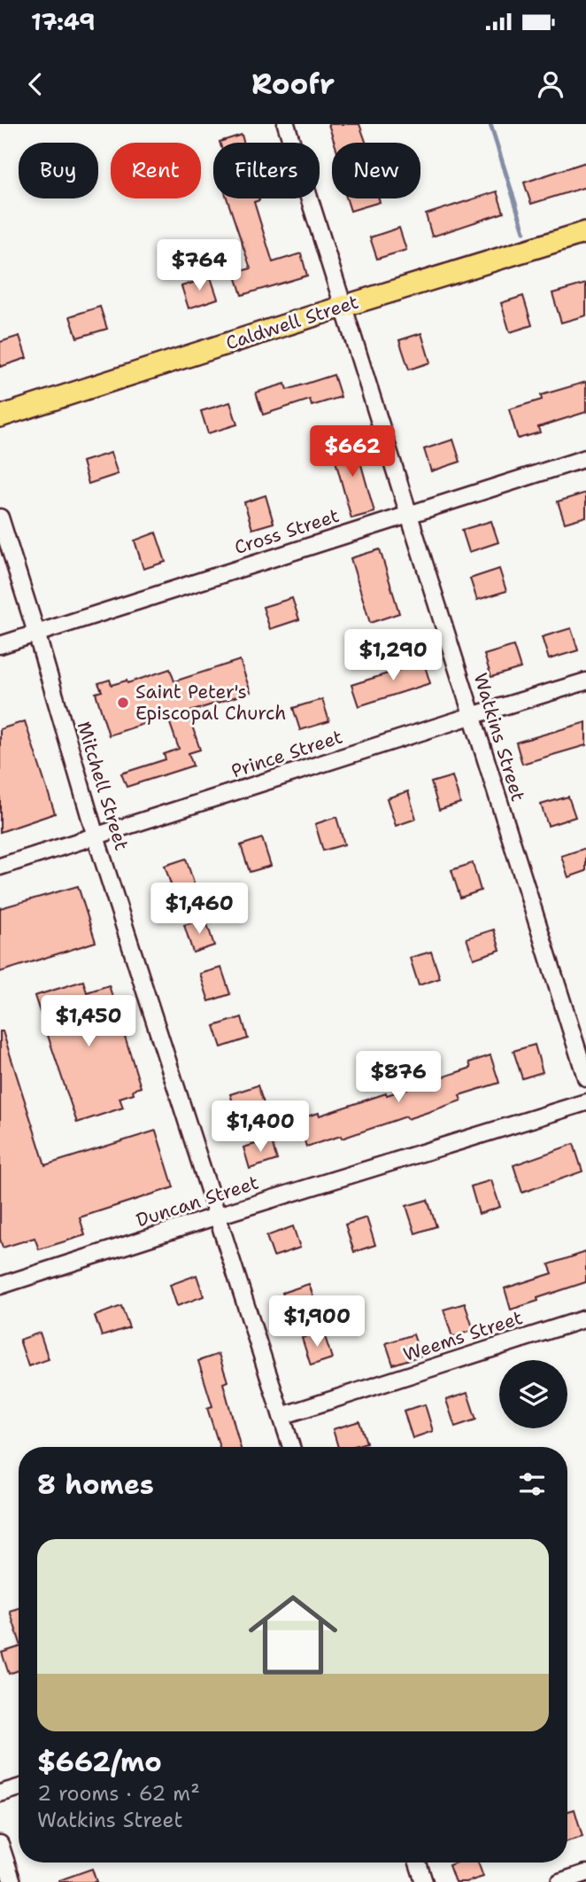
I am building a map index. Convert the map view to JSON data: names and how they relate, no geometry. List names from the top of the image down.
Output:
{
  "streets": {
    "main road": ["Caldwell Street"],
    "street": [
      "Cross Street",
      "Watkins Street",
      "Prince Street",
      "Mitchell Street",
      "Duncan Street",
      "Weems Street"
    ]
  },
  "crossings": [
    ["Caldwell Street", "Watkins Street"],
    ["Cross Street", "Watkins Street"],
    ["Cross Street", "Mitchell Street"],
    ["Watkins Street", "Prince Street"],
    ["Prince Street", "Mitchell Street"],
    ["Mitchell Street", "Duncan Street"],
    ["Mitchell Street", "Weems Street"]
  ],
  "places": ["Saint Peter's Episcopal Church"],
  "page": {
    "status": "17:49",
    "header": "Roofr",
    "chip": [
      "Buy",
      "Rent",
      "Filters",
      "New"
    ],
    "price": [
      "$764",
      "$662",
      "$1,290",
      "$1,460",
      "$1,450",
      "$876",
      "$1,400",
      "$1,900"
    ],
    "heading": "8 homes",
    "list": [
      {
        "name": "$662/mo",
        "note": "2 rooms · 62 m² · Watkins Street"
      }
    ]
  }
}
